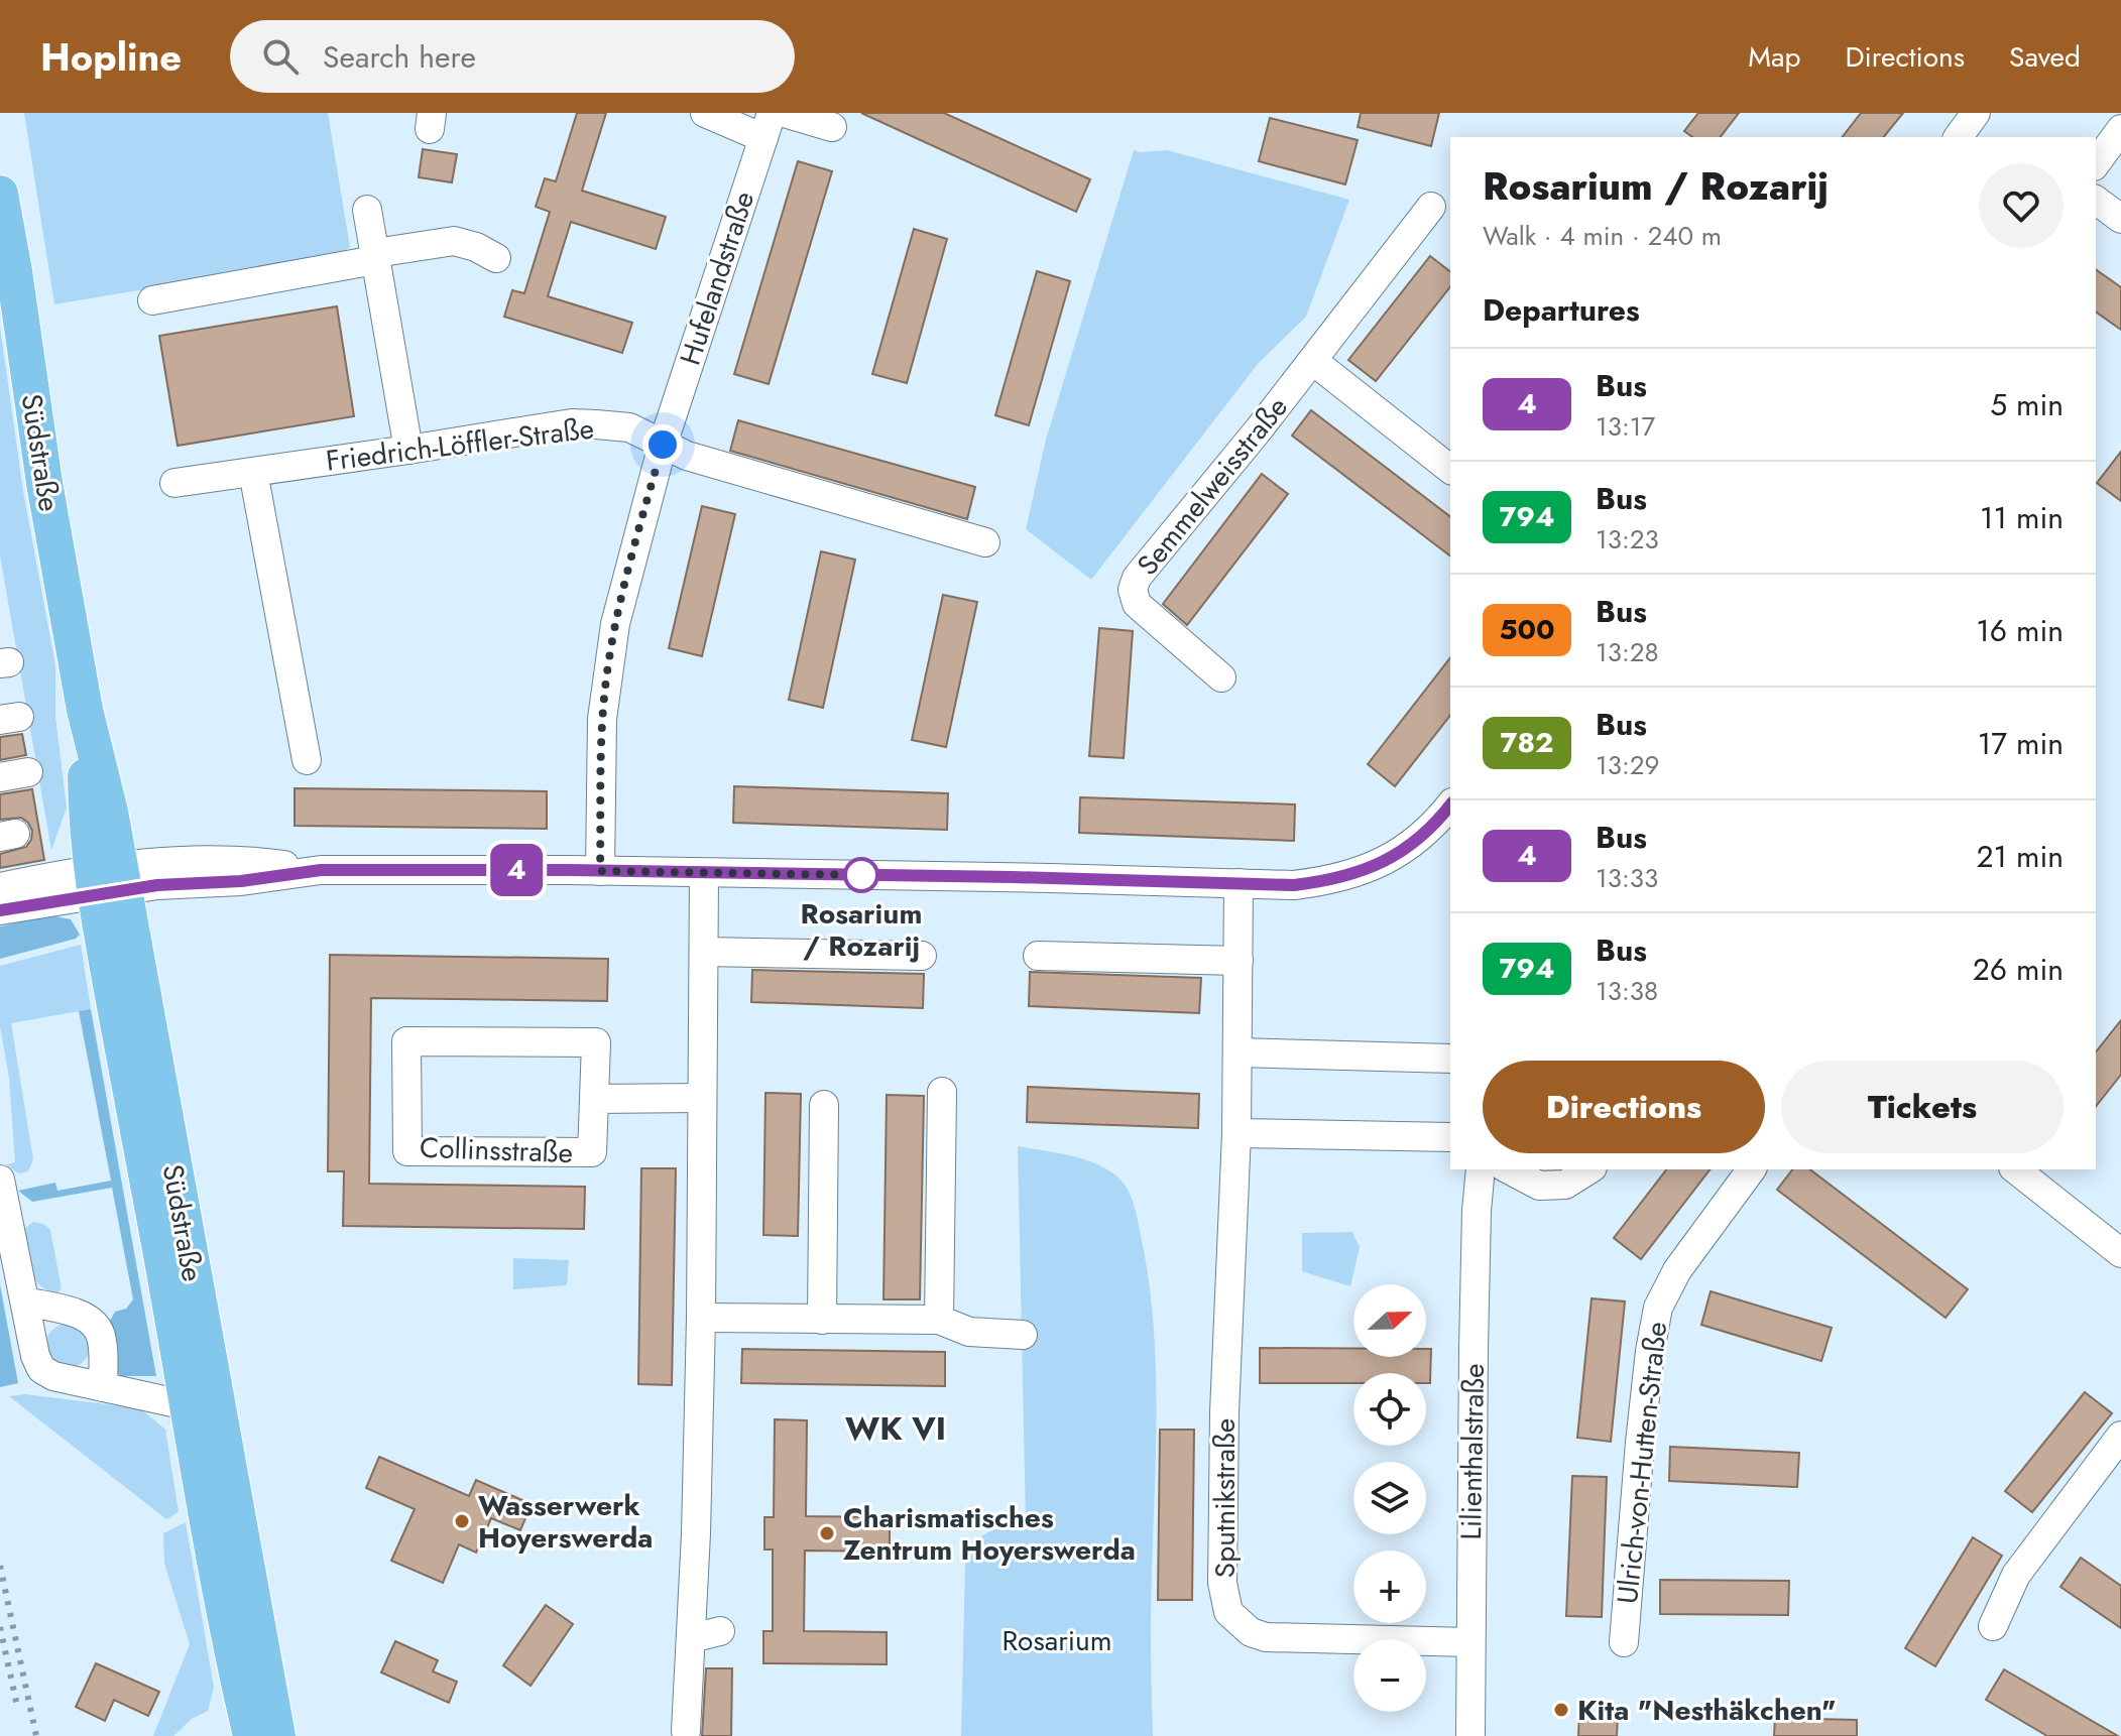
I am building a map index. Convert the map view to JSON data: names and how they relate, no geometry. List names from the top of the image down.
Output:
{
  "streets": {
    "main road": ["Südstraße"],
    "street": [
      "Hufelandstraße",
      "Friedrich-Löffler-Straße",
      "Semmelweisstraße",
      "Collinsstraße",
      "Lilienthalstraße",
      "Ulrich-von-Hutten-Straße",
      "Sputnikstraße"
    ]
  },
  "crossings": [
    ["Hufelandstraße", "Friedrich-Löffler-Straße"],
    ["Lilienthalstraße", "Sputnikstraße"]
  ],
  "districts": ["WK VI"],
  "parks": ["Rosarium"],
  "places": [
    "Rosarium / Rozarij",
    "Wasserwerk Hoyerswerda",
    "Charismatisches Zentrum Hoyerswerda",
    "Kita \"Nesthäkchen\""
  ],
  "lines": ["bus line 4"],
  "north": "right",
  "page": {
    "header": "Hopline",
    "search": "Search here",
    "nav": ["Map", "Directions", "Saved"],
    "on_map": "4",
    "heading": [
      ["Rosarium / Rozarij", "Walk · 4 min · 240 m"],
      "Departures"
    ],
    "list": [
      {
        "mark": "4",
        "name": "Bus",
        "note": "13:17",
        "value": "5 min"
      },
      {
        "mark": "794",
        "name": "Bus",
        "note": "13:23",
        "value": "11 min"
      },
      {
        "mark": "500",
        "name": "Bus",
        "note": "13:28",
        "value": "16 min"
      },
      {
        "mark": "782",
        "name": "Bus",
        "note": "13:29",
        "value": "17 min"
      },
      {
        "mark": "4",
        "name": "Bus",
        "note": "13:33",
        "value": "21 min"
      },
      {
        "mark": "794",
        "name": "Bus",
        "note": "13:38",
        "value": "26 min"
      }
    ],
    "buttons": ["Directions", "Tickets"],
    "map_buttons": ["+", "−"]
  }
}
